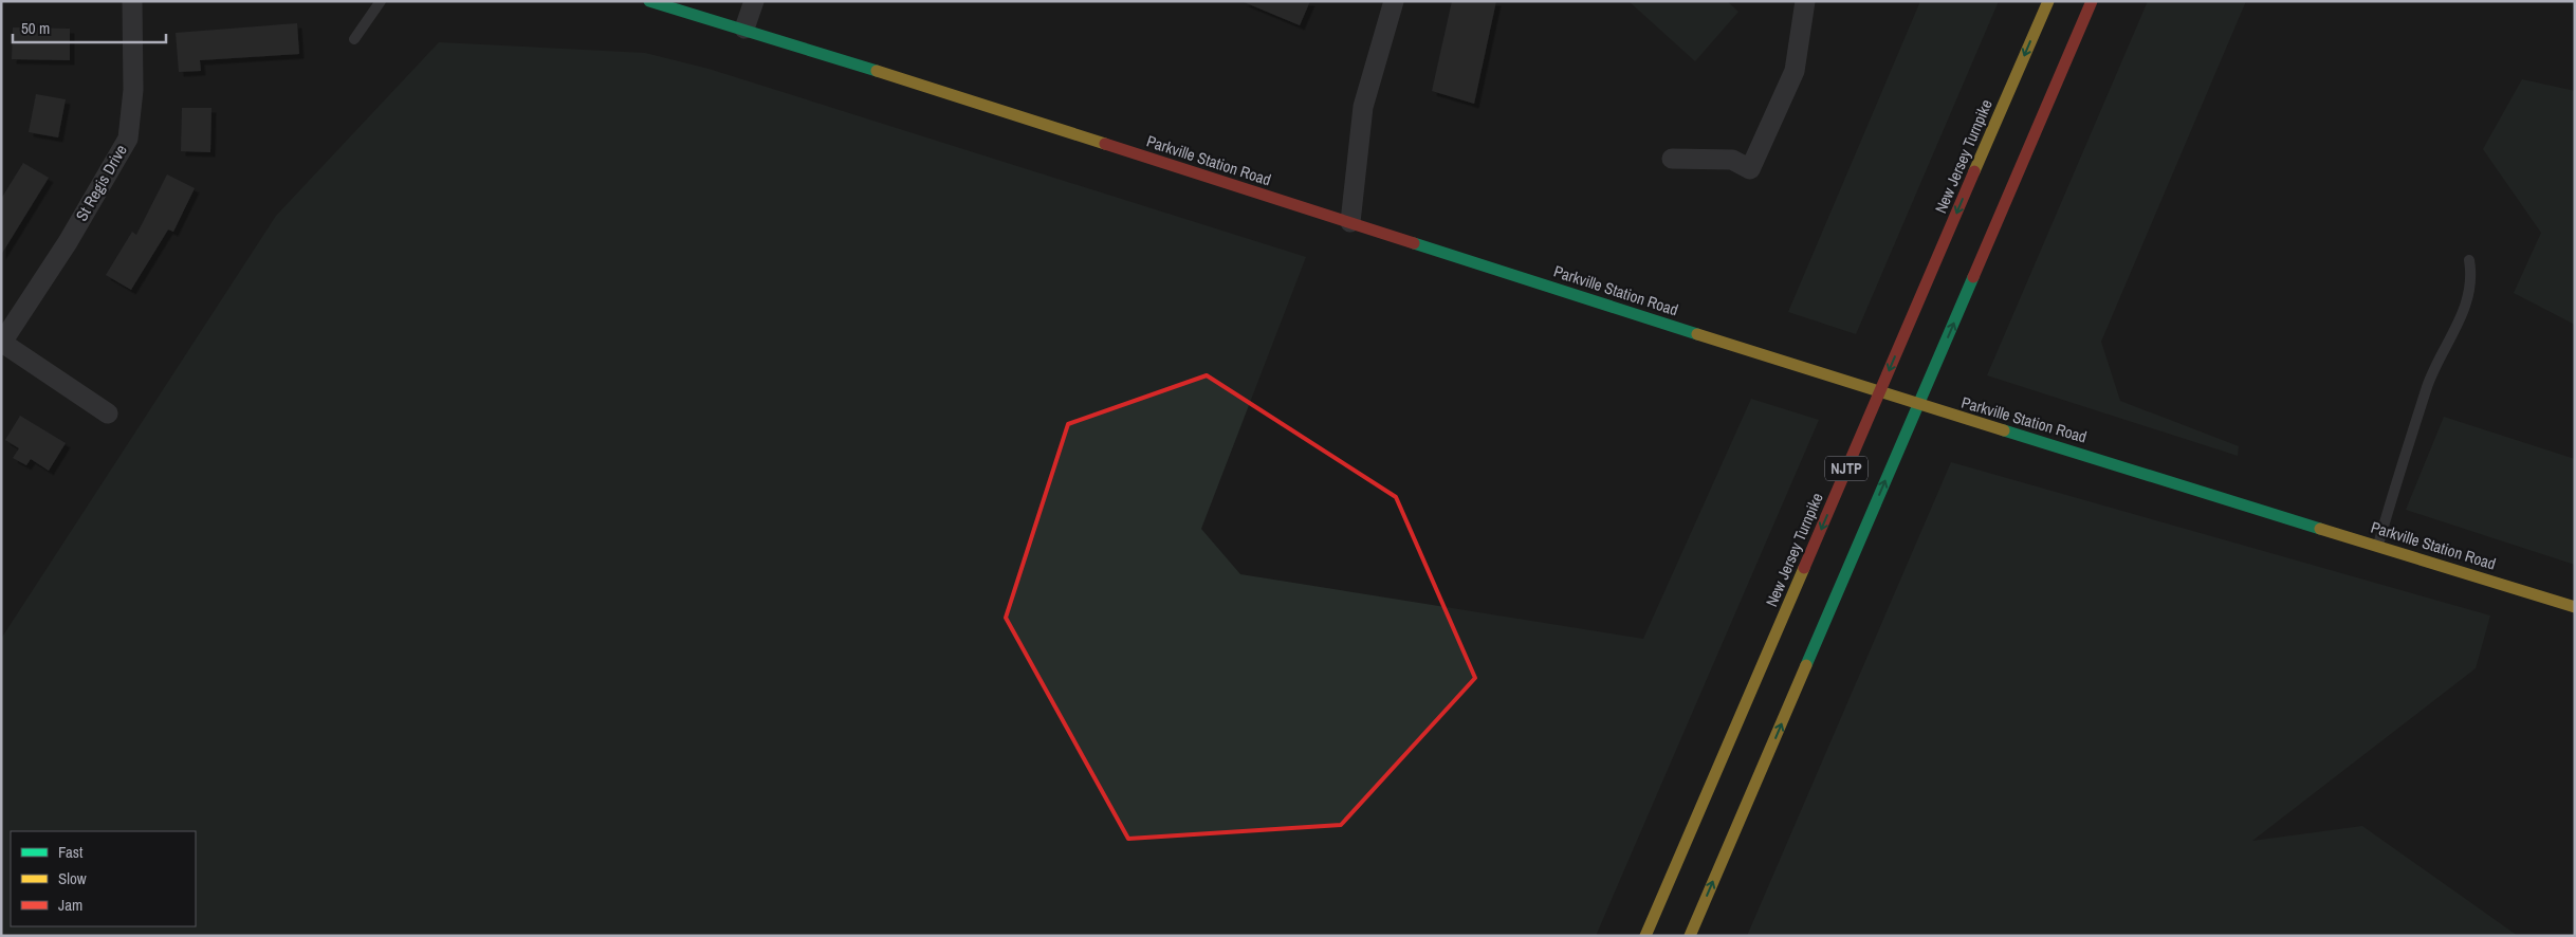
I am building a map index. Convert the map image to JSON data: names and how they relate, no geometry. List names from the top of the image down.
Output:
{
  "streets": {
    "main road": ["New Jersey Turnpike", "Parkville Station Road", "NJTP"],
    "street": ["St Regis Drive"]
  },
  "legend": ["Fast", "Slow", "Jam"],
  "scale_bar": "50 m"
}
